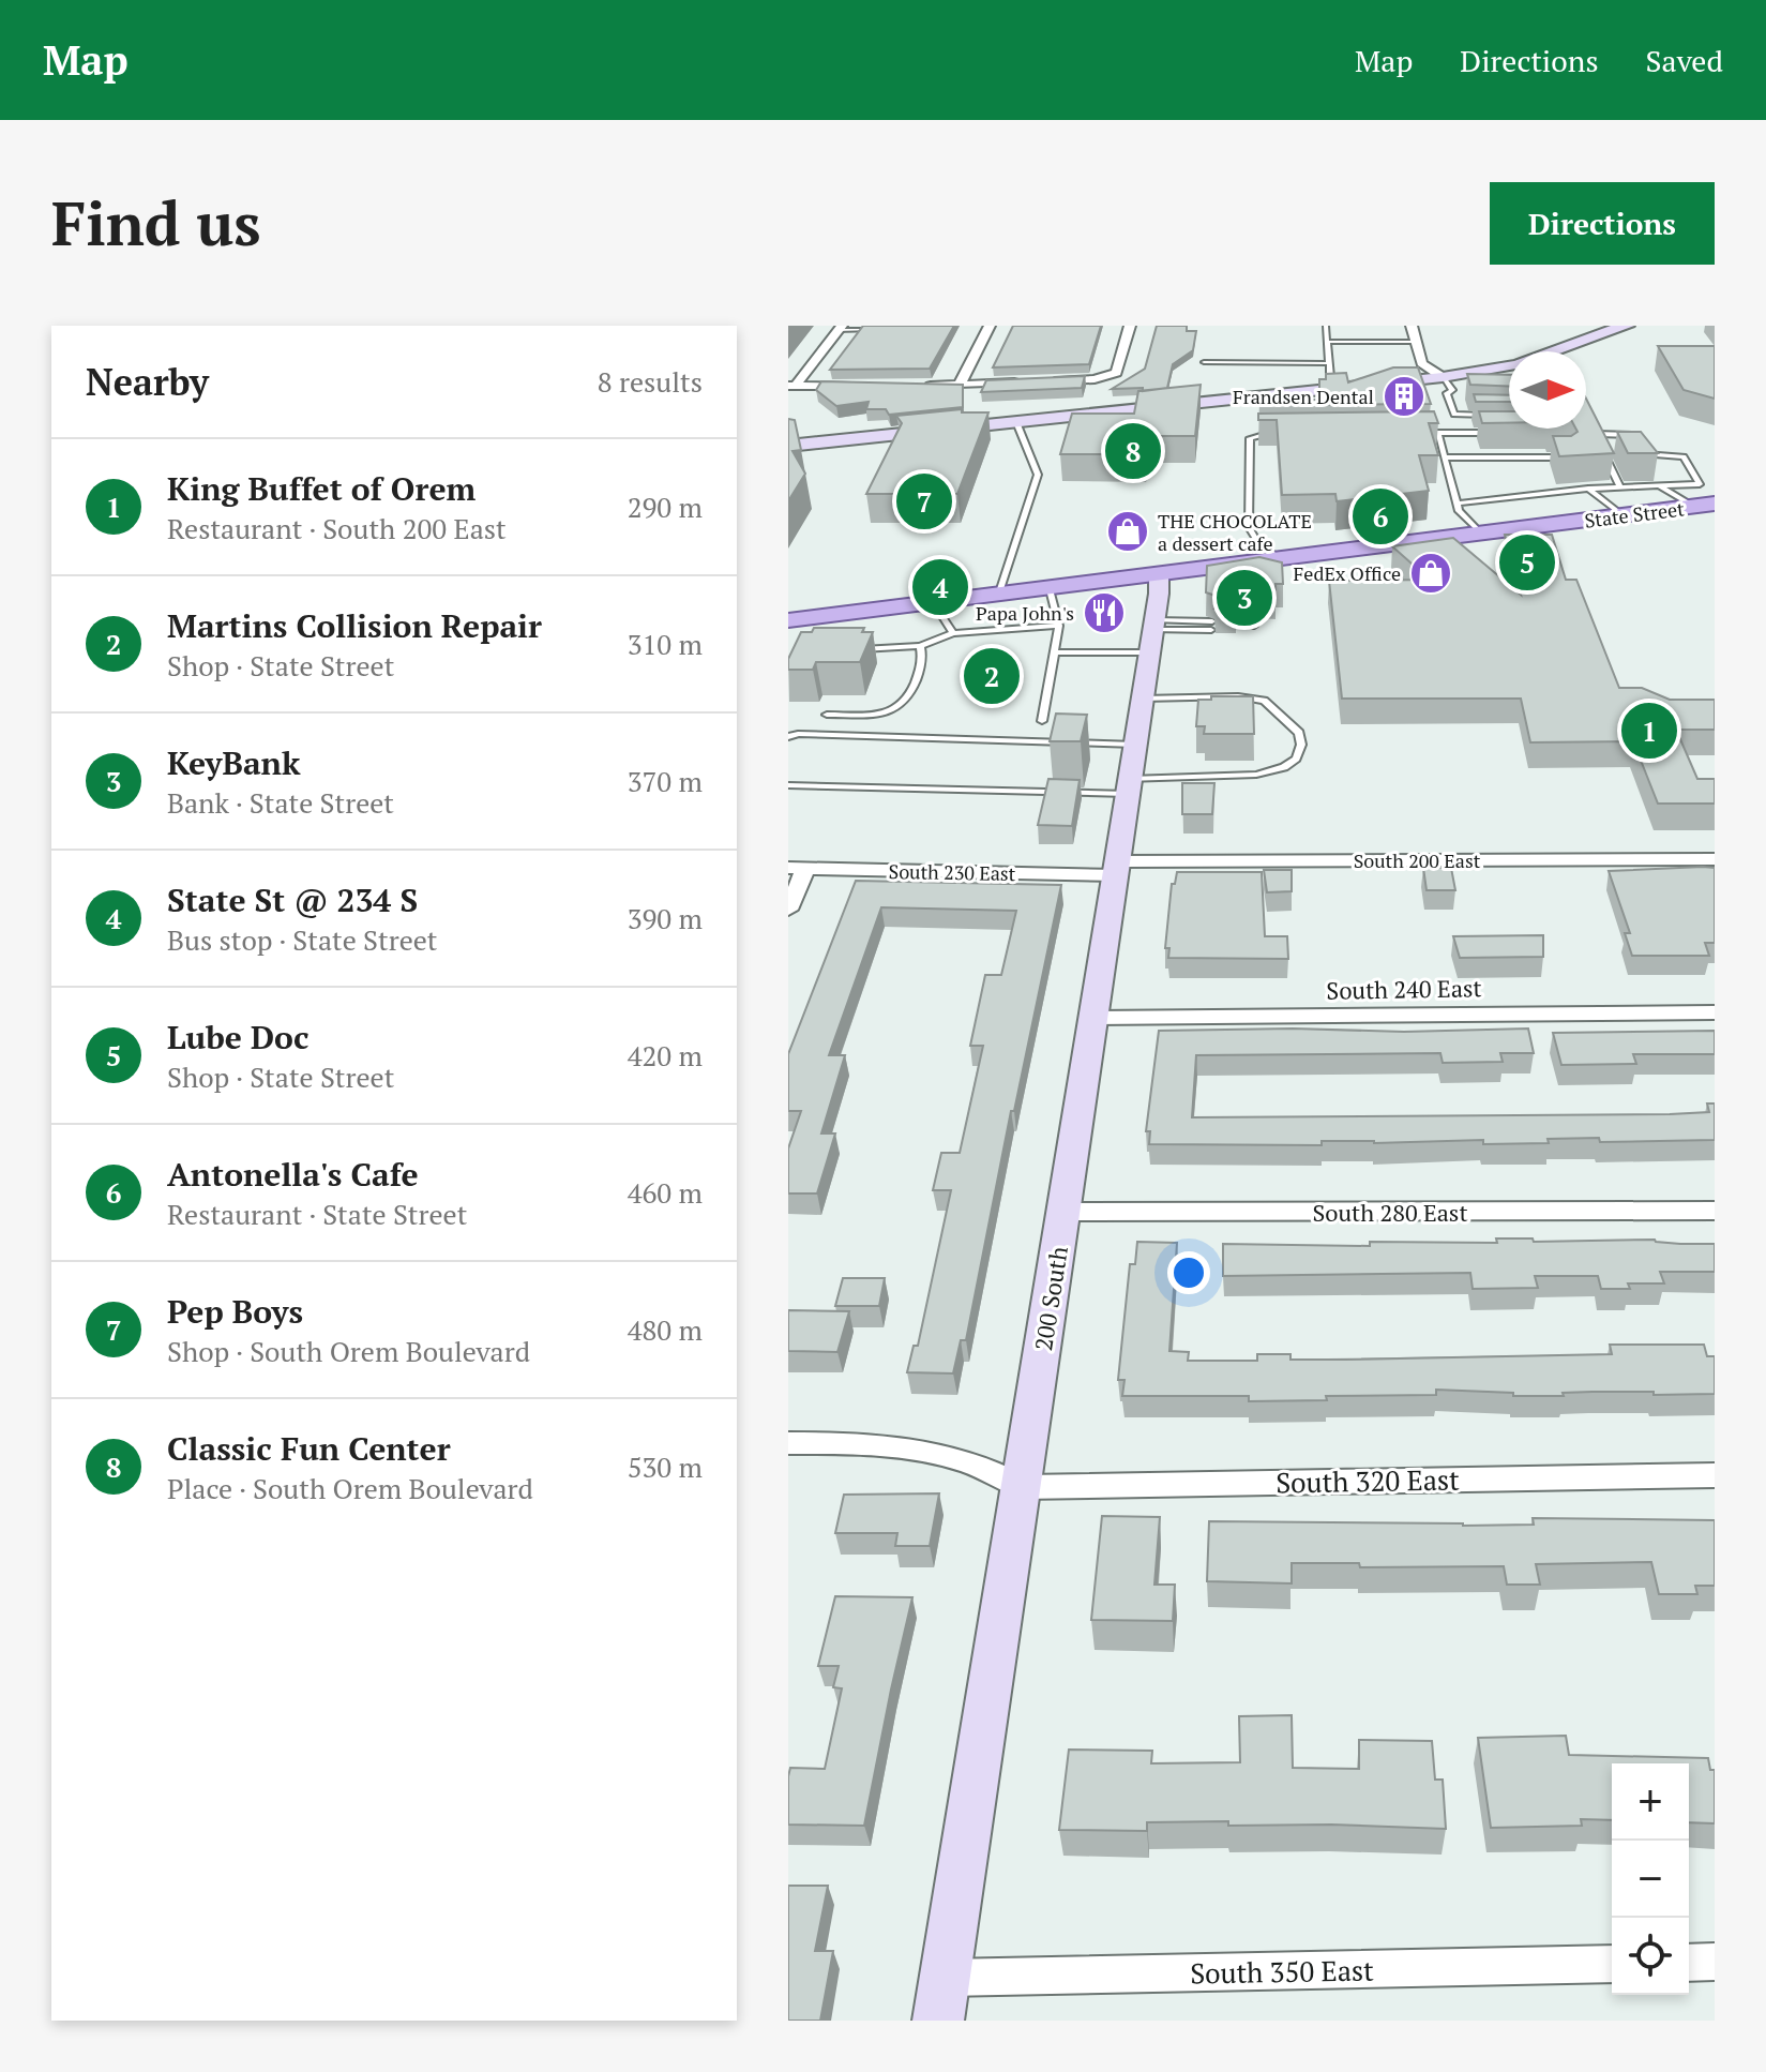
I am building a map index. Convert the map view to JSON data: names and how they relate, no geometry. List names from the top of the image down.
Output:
{
  "streets": {
    "main road": ["State Street"],
    "street": [
      "South 200 East",
      "South 230 East",
      "South 240 East",
      "South 280 East",
      "200 South",
      "South 320 East",
      "South 350 East"
    ]
  },
  "crossings": [
    ["State Street", "200 South"],
    ["South 200 East", "South 230 East"],
    ["South 200 East", "200 South"],
    ["South 230 East", "200 South"],
    ["South 240 East", "200 South"],
    ["South 280 East", "200 South"],
    ["200 South", "South 320 East"],
    ["200 South", "South 350 East"]
  ],
  "places": {
    "building": ["Frandsen Dental"],
    "shop": ["THE CHOCOLATE a dessert cafe", "FedEx Office"],
    "restaurant": ["Papa John's"]
  },
  "north": "right",
  "page": {
    "header": "Map",
    "nav": ["Map", "Directions", "Saved"],
    "buttons": "Directions",
    "title": "Find us",
    "heading": ["Nearby", "8 results"],
    "pins": [
      "8",
      "7",
      "6",
      "5",
      "4",
      "3",
      "2",
      "1"
    ],
    "list": [
      {
        "mark": "1",
        "name": "King Buffet of Orem",
        "note": "Restaurant · South 200 East",
        "value": "290 m"
      },
      {
        "mark": "2",
        "name": "Martins Collision Repair",
        "note": "Shop · State Street",
        "value": "310 m"
      },
      {
        "mark": "3",
        "name": "KeyBank",
        "note": "Bank · State Street",
        "value": "370 m"
      },
      {
        "mark": "4",
        "name": "State St @ 234 S",
        "note": "Bus stop · State Street",
        "value": "390 m"
      },
      {
        "mark": "5",
        "name": "Lube Doc",
        "note": "Shop · State Street",
        "value": "420 m"
      },
      {
        "mark": "6",
        "name": "Antonella's Cafe",
        "note": "Restaurant · State Street",
        "value": "460 m"
      },
      {
        "mark": "7",
        "name": "Pep Boys",
        "note": "Shop · South Orem Boulevard",
        "value": "480 m"
      },
      {
        "mark": "8",
        "name": "Classic Fun Center",
        "note": "Place · South Orem Boulevard",
        "value": "530 m"
      }
    ],
    "map_buttons": ["+", "−"]
  }
}
